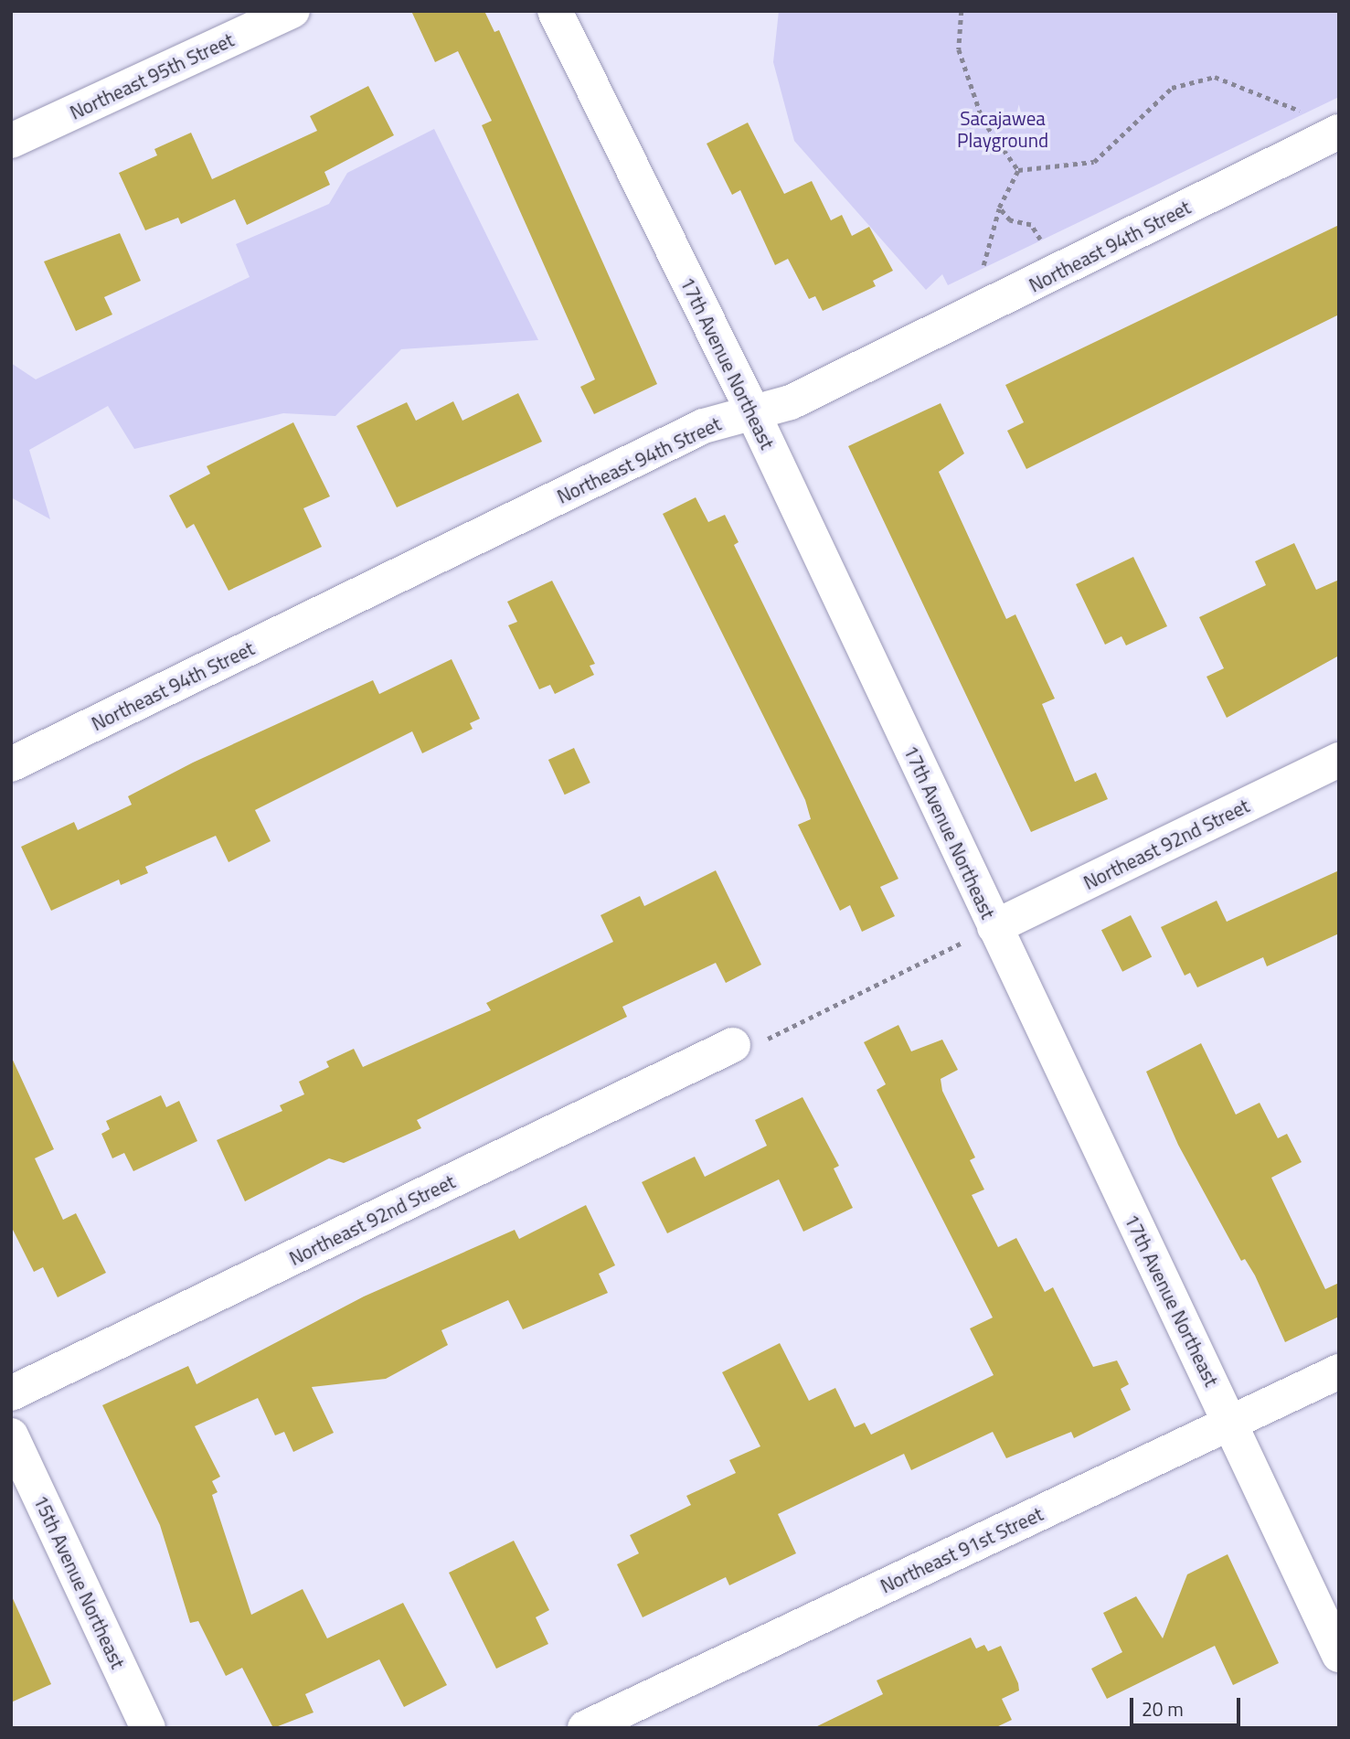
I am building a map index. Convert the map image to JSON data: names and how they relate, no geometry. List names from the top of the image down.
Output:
{
  "streets": {
    "street": [
      "Northeast 95th Street",
      "Northeast 94th Street",
      "17th Avenue Northeast",
      "Northeast 92nd Street",
      "Northeast 91st Street",
      "15th Avenue Northeast"
    ]
  },
  "crossings": [
    ["Northeast 94th Street", "17th Avenue Northeast"],
    ["17th Avenue Northeast", "Northeast 92nd Street"],
    ["17th Avenue Northeast", "Northeast 91st Street"]
  ],
  "parks": ["Sacajawea Playground"],
  "scale_bar": "20 m"
}
